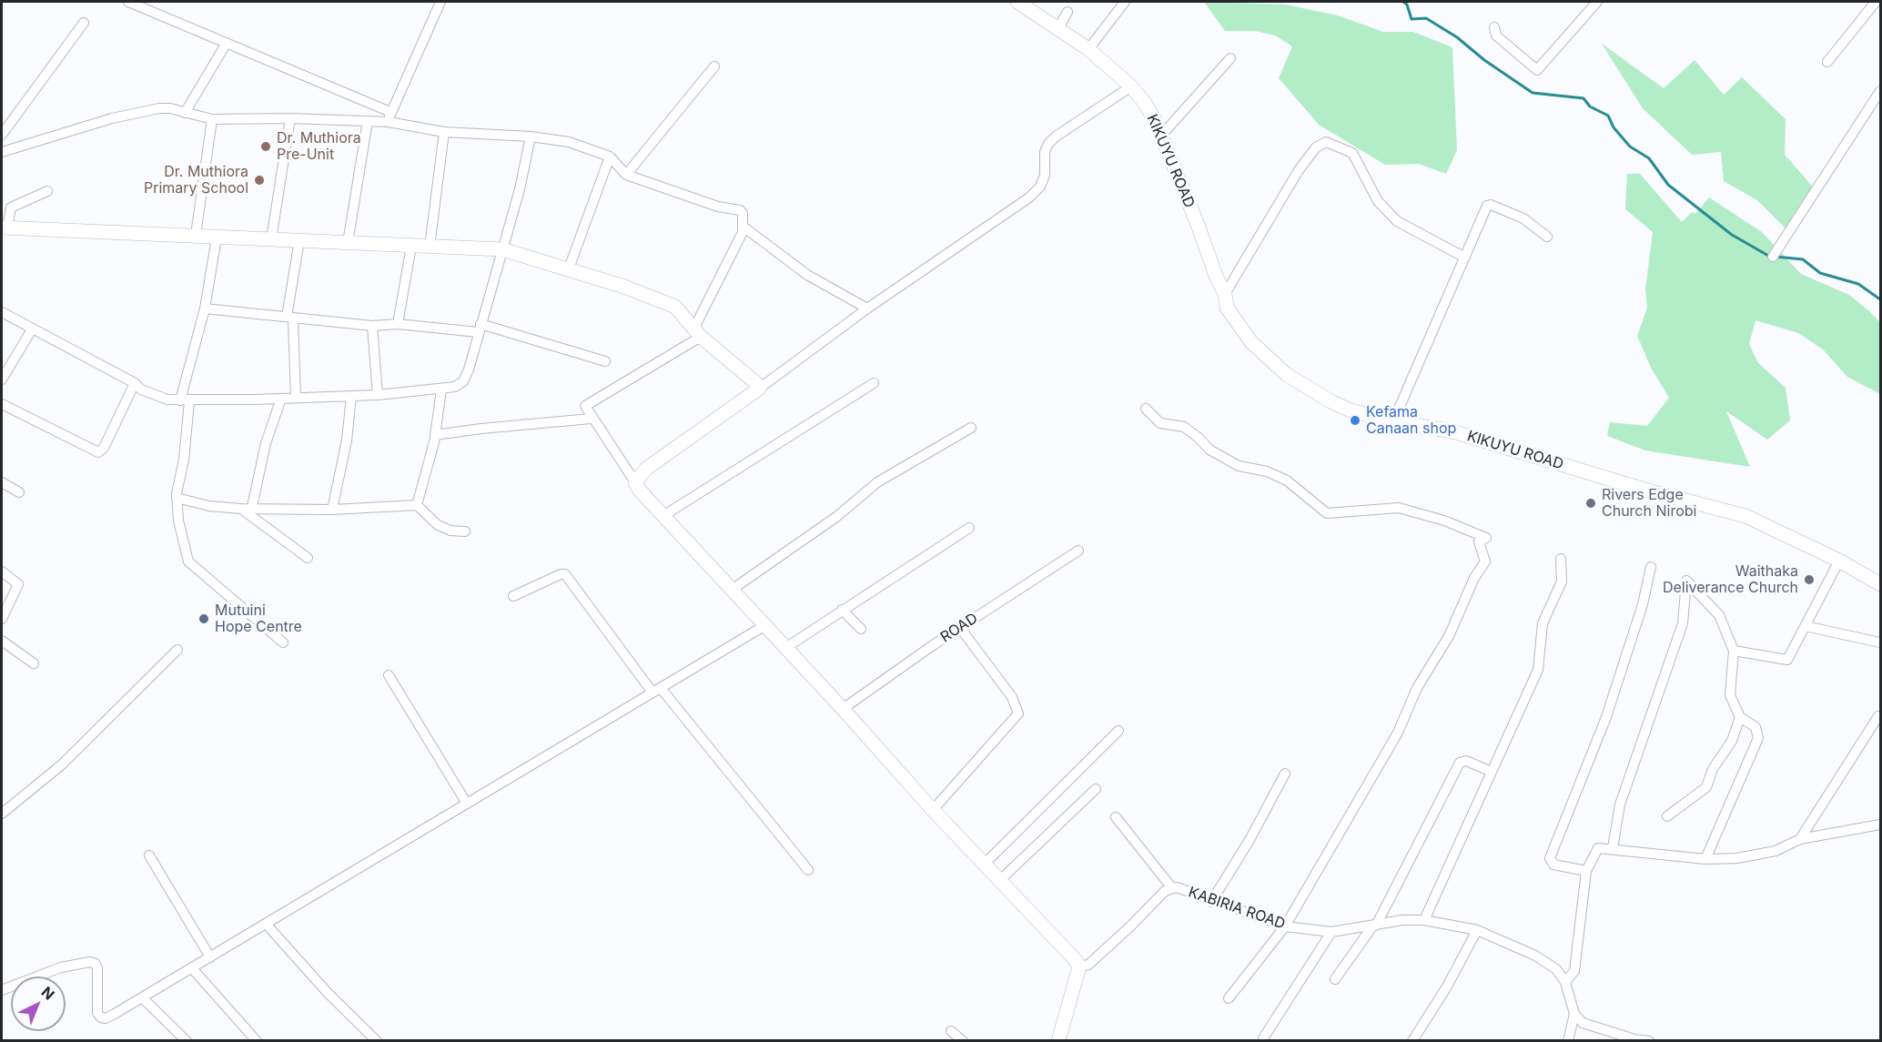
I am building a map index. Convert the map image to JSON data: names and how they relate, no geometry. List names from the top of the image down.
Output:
{
  "streets": {
    "main road": ["KIKUYU ROAD"],
    "street": ["ROAD", "KABIRIA ROAD"]
  },
  "places": [
    "Dr. Muthiora Pre-Unit",
    "Dr. Muthiora Primary School",
    "Kefama Canaan shop",
    "Rivers Edge Church Nirobi",
    "Waithaka Deliverance Church",
    "Mutuini Hope Centre"
  ],
  "north": "top right"
}
